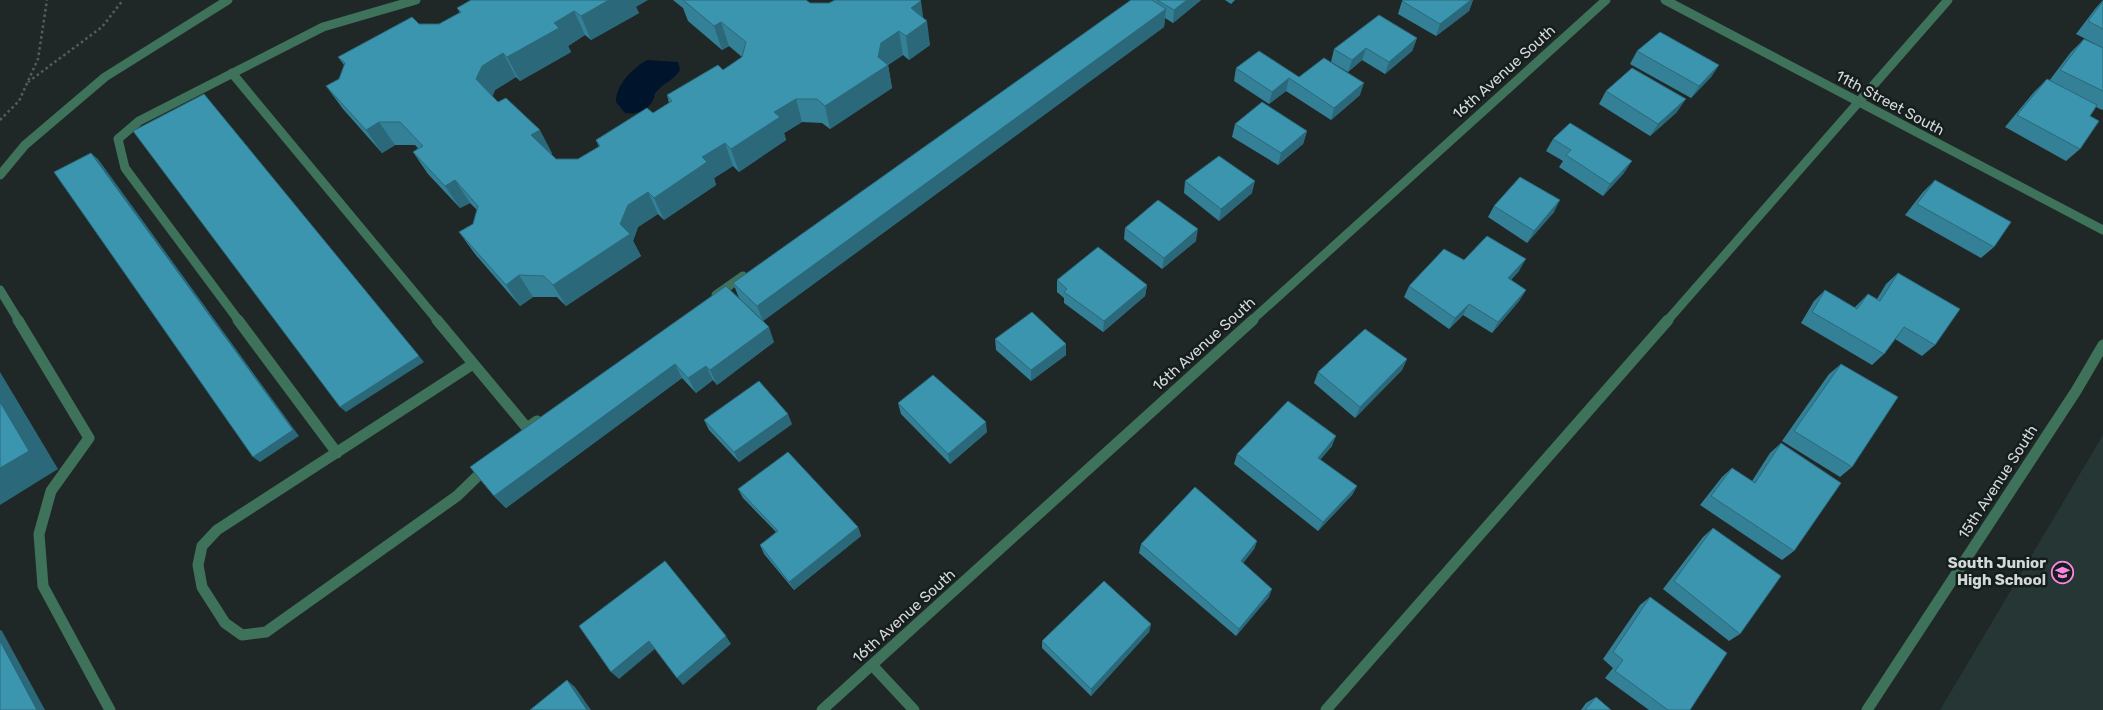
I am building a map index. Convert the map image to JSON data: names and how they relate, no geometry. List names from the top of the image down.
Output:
{
  "streets": {
    "street": ["16th Avenue South", "11th Street South", "15th Avenue South"]
  },
  "places": {
    "school or university": ["South Junior High School"]
  }
}
